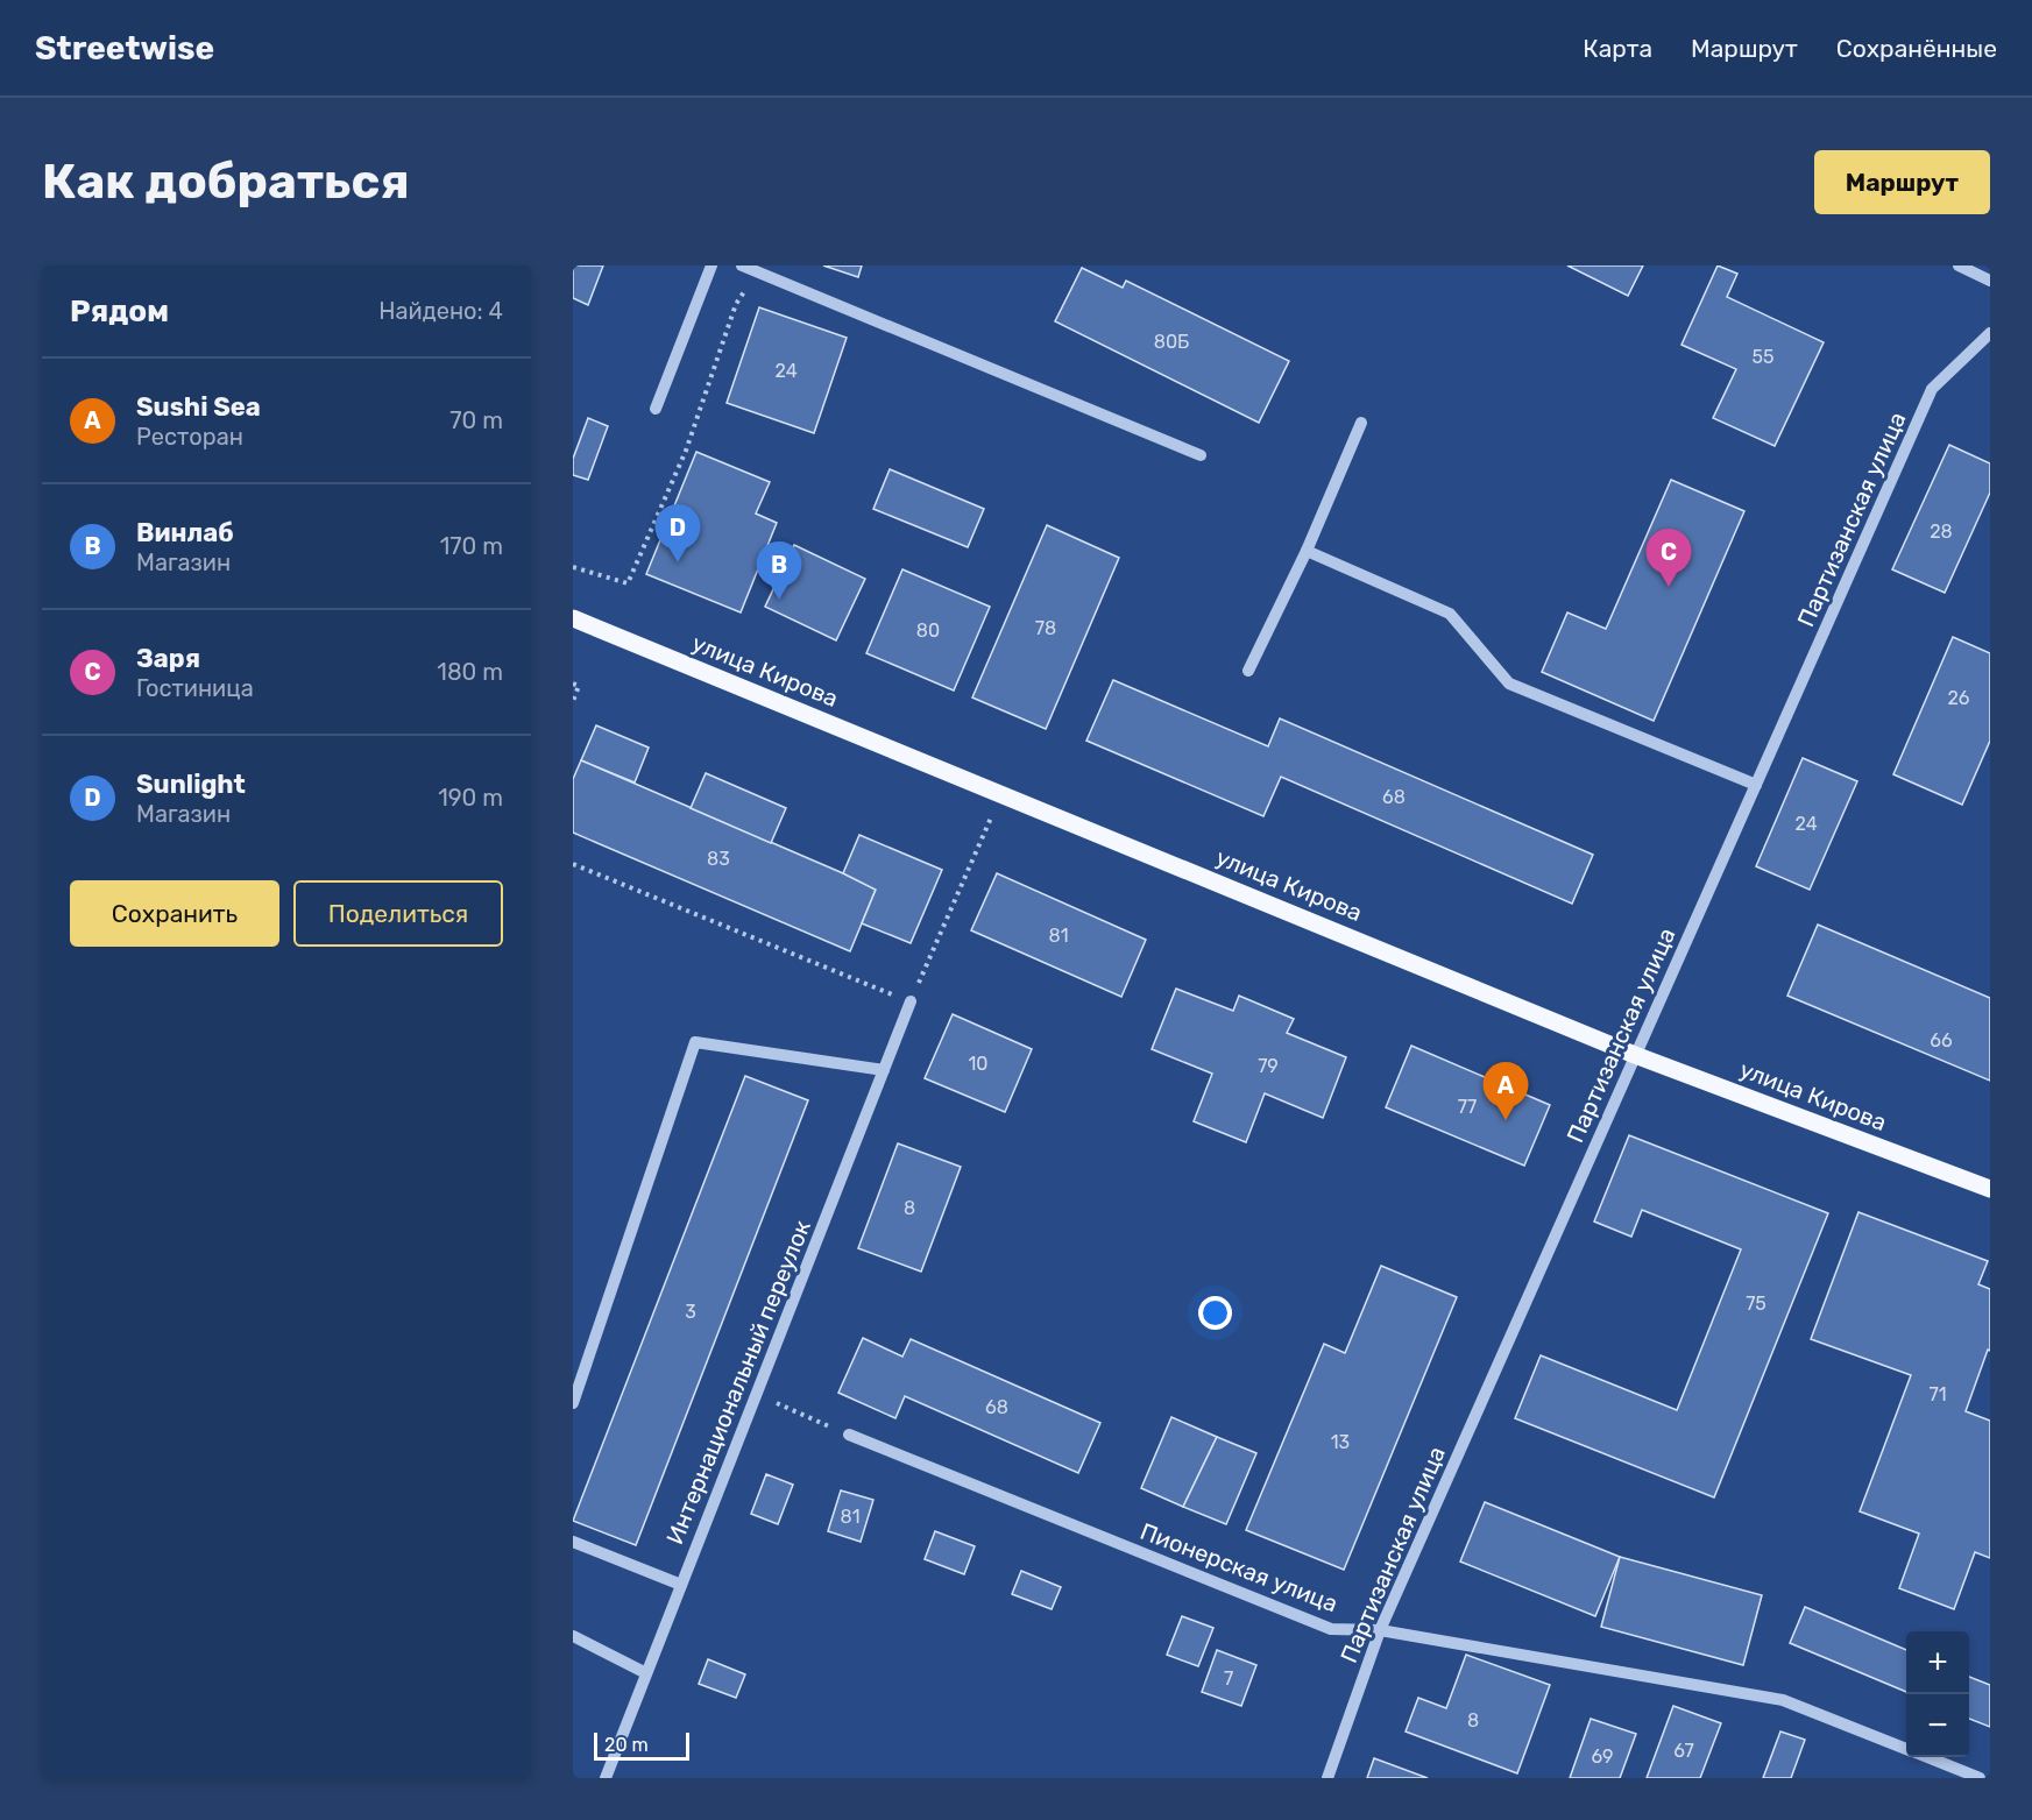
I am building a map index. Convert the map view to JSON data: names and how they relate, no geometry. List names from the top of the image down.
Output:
{
  "streets": {
    "main road": ["улица Кирова"],
    "street": ["Партизанская улица", "Интернациональный переулок", "Пионерская улица"]
  },
  "crossings": [
    ["Партизанская улица", "улица Кирова"],
    ["Партизанская улица", "Пионерская улица"]
  ],
  "house_numbers": [
    "80Б",
    "55",
    "24",
    "28",
    "78",
    "80",
    "26",
    "68",
    "24",
    "83",
    "81",
    "66",
    "10",
    "79",
    "77",
    "8",
    "75",
    "3",
    "71",
    "68",
    "13",
    "81",
    "7",
    "8",
    "67",
    "69"
  ],
  "scale_bar": "20 m",
  "page": {
    "header": "Streetwise",
    "nav": ["Карта", "Маршрут", "Сохранённые"],
    "buttons": [
      "Маршрут",
      ["Сохранить", "Поделиться"]
    ],
    "title": "Как добраться",
    "heading": ["Рядом", "Найдено: 4"],
    "list": [
      {
        "mark": "A",
        "name": "Sushi Sea",
        "note": "Ресторан",
        "value": "70 m"
      },
      {
        "mark": "B",
        "name": "Винлаб",
        "note": "Магазин",
        "value": "170 m"
      },
      {
        "mark": "C",
        "name": "Заря",
        "note": "Гостиница",
        "value": "180 m"
      },
      {
        "mark": "D",
        "name": "Sunlight",
        "note": "Магазин",
        "value": "190 m"
      }
    ],
    "pins": [
      "D",
      "C",
      "B",
      "A"
    ],
    "map_buttons": ["+", "−"],
    "scale": "20 m"
  }
}
